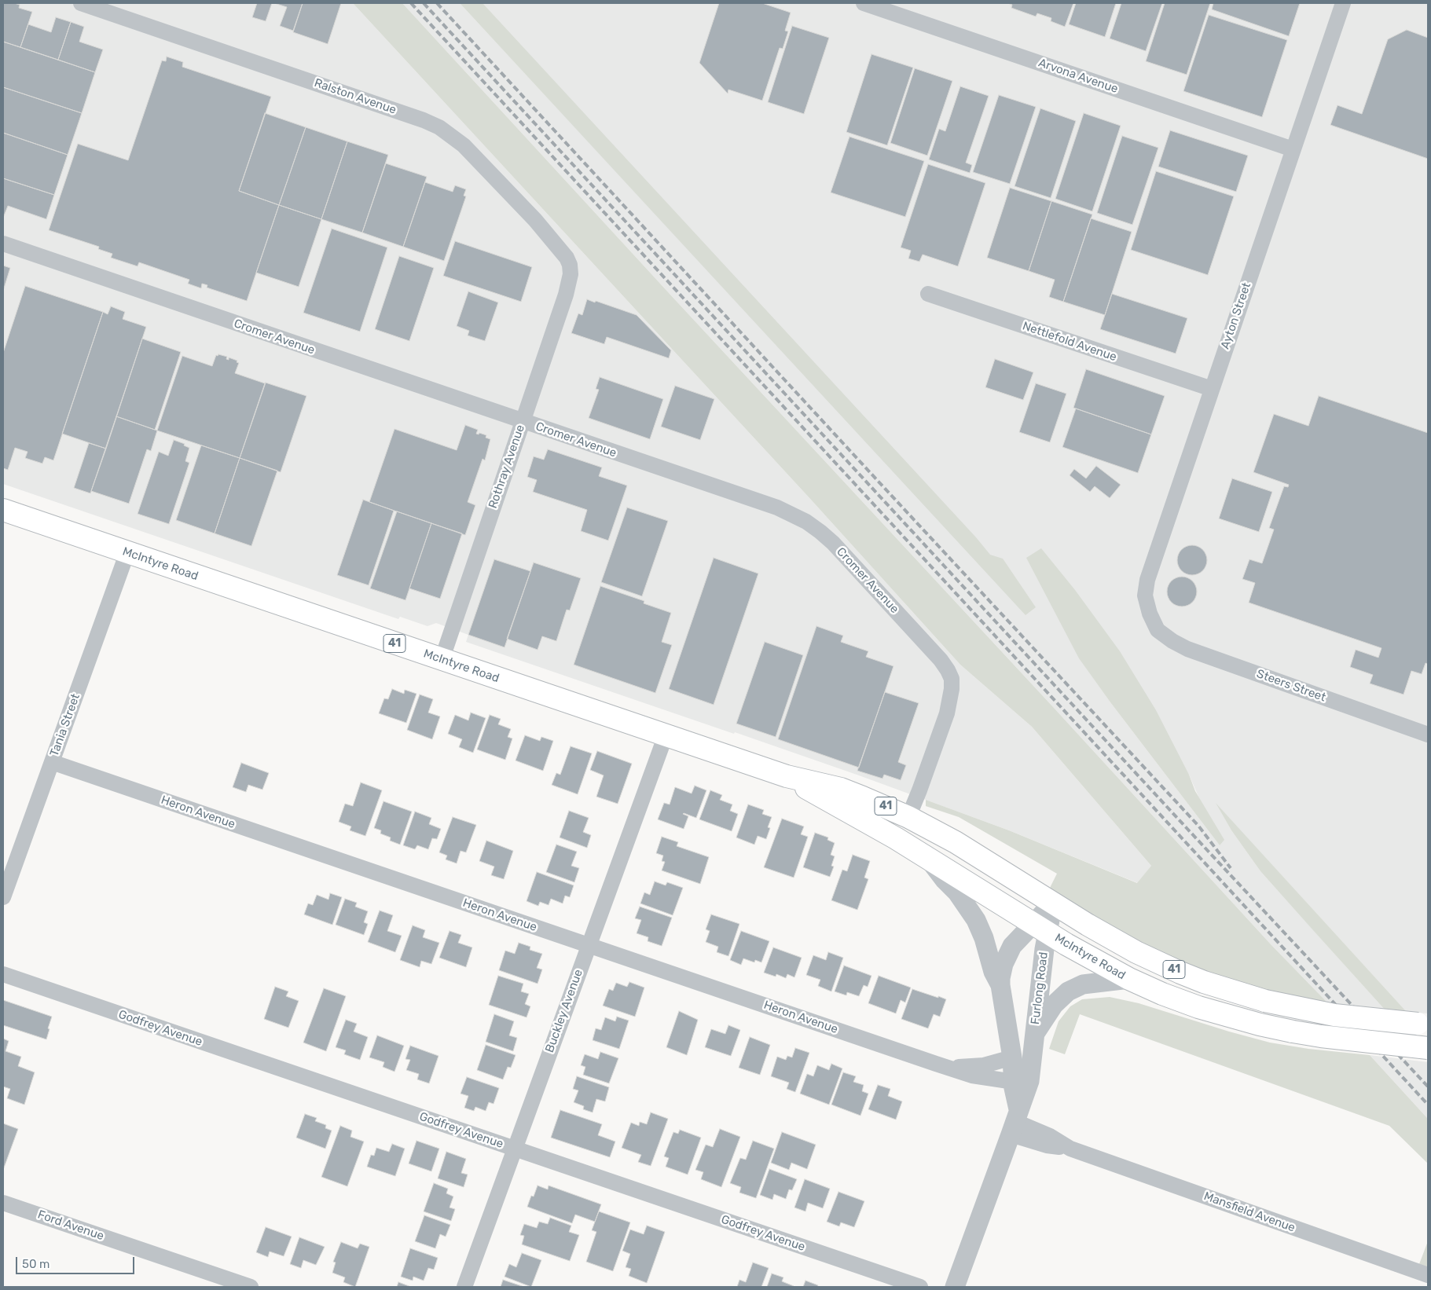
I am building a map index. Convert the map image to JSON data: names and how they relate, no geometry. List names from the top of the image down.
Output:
{
  "streets": {
    "main road": ["McIntyre Road", "41"],
    "street": [
      "Arvona Avenue",
      "Ralston Avenue",
      "Ayton Street",
      "Cromer Avenue",
      "Nettlefold Avenue",
      "Rothray Avenue",
      "Steers Street",
      "Tania Street",
      "Heron Avenue",
      "Furlong Road",
      "Buckley Avenue",
      "Godfrey Avenue",
      "Mansfield Avenue",
      "Ford Avenue"
    ]
  },
  "crossings": [
    ["Arvona Avenue", "Ayton Street"],
    ["Ralston Avenue", "Rothray Avenue"],
    ["Ayton Street", "Nettlefold Avenue"],
    ["Ayton Street", "Steers Street"],
    ["Cromer Avenue", "Rothray Avenue"],
    ["Cromer Avenue", "McIntyre Road"],
    ["Rothray Avenue", "McIntyre Road"],
    ["McIntyre Road", "Tania Street"],
    ["McIntyre Road", "Furlong Road"],
    ["McIntyre Road", "Buckley Avenue"],
    ["Tania Street", "Heron Avenue"],
    ["Heron Avenue", "Buckley Avenue"],
    ["Furlong Road", "Mansfield Avenue"],
    ["Buckley Avenue", "Godfrey Avenue"]
  ],
  "scale_bar": "50 m"
}
